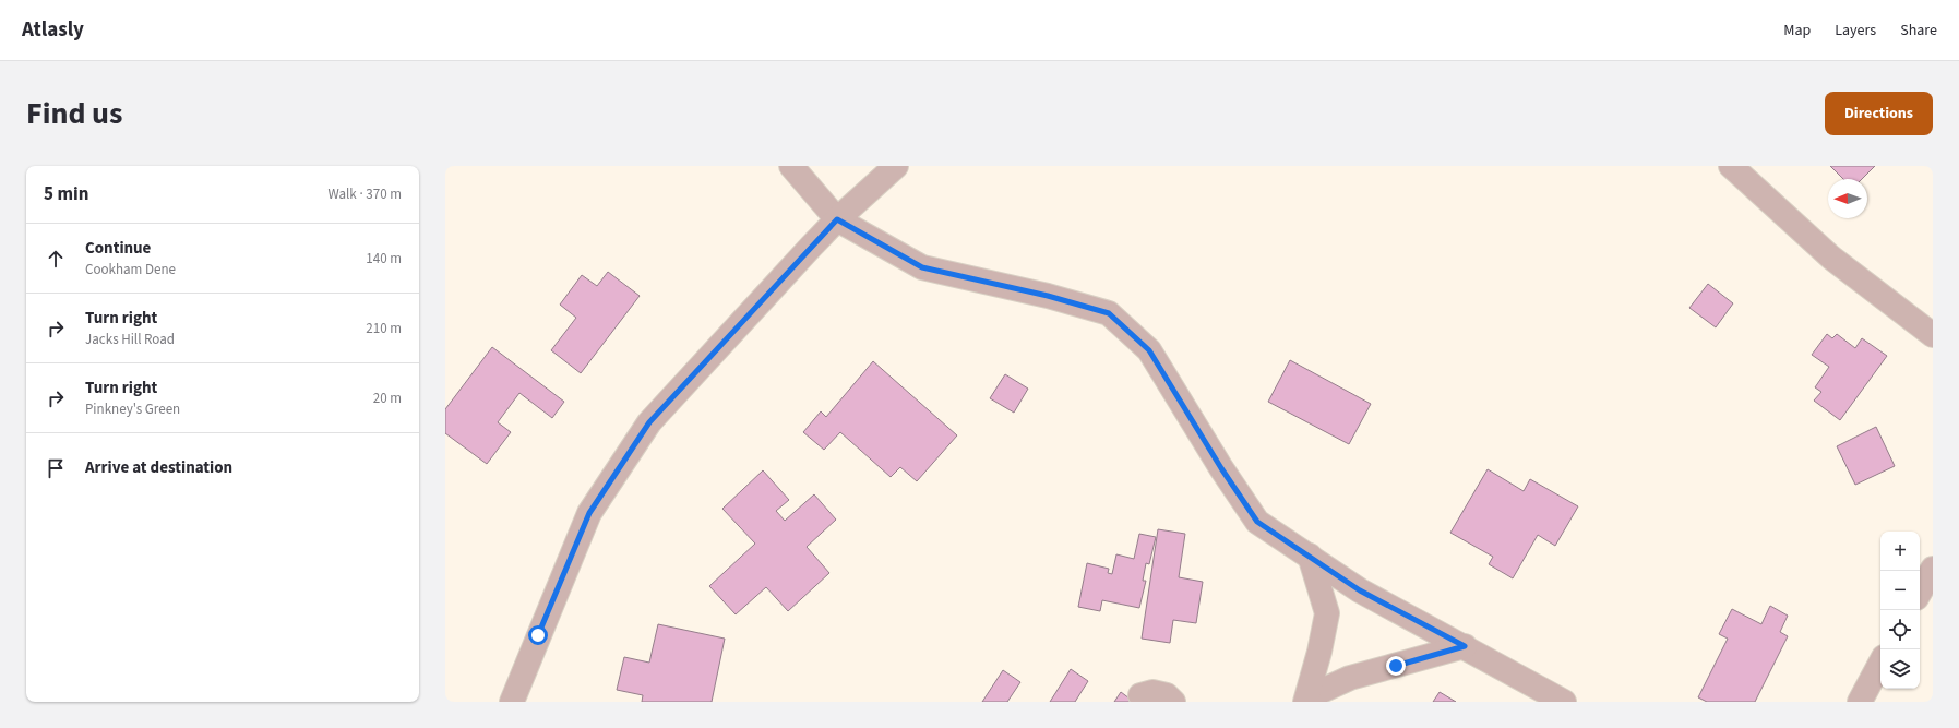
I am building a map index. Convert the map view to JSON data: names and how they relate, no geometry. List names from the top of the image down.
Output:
{
  "north": "left",
  "page": {
    "header": "Atlasly",
    "nav": ["Map", "Layers", "Share"],
    "title": "Find us",
    "buttons": "Directions",
    "heading": ["5 min", "Walk · 370 m"],
    "list": [
      ["Continue", "Cookham Dene", "140 m"],
      ["Turn right", "Jacks Hill Road", "210 m"],
      ["Turn right", "Pinkney's Green", "20 m"],
      "Arrive at destination"
    ],
    "map_buttons": ["+", "−"]
  }
}
